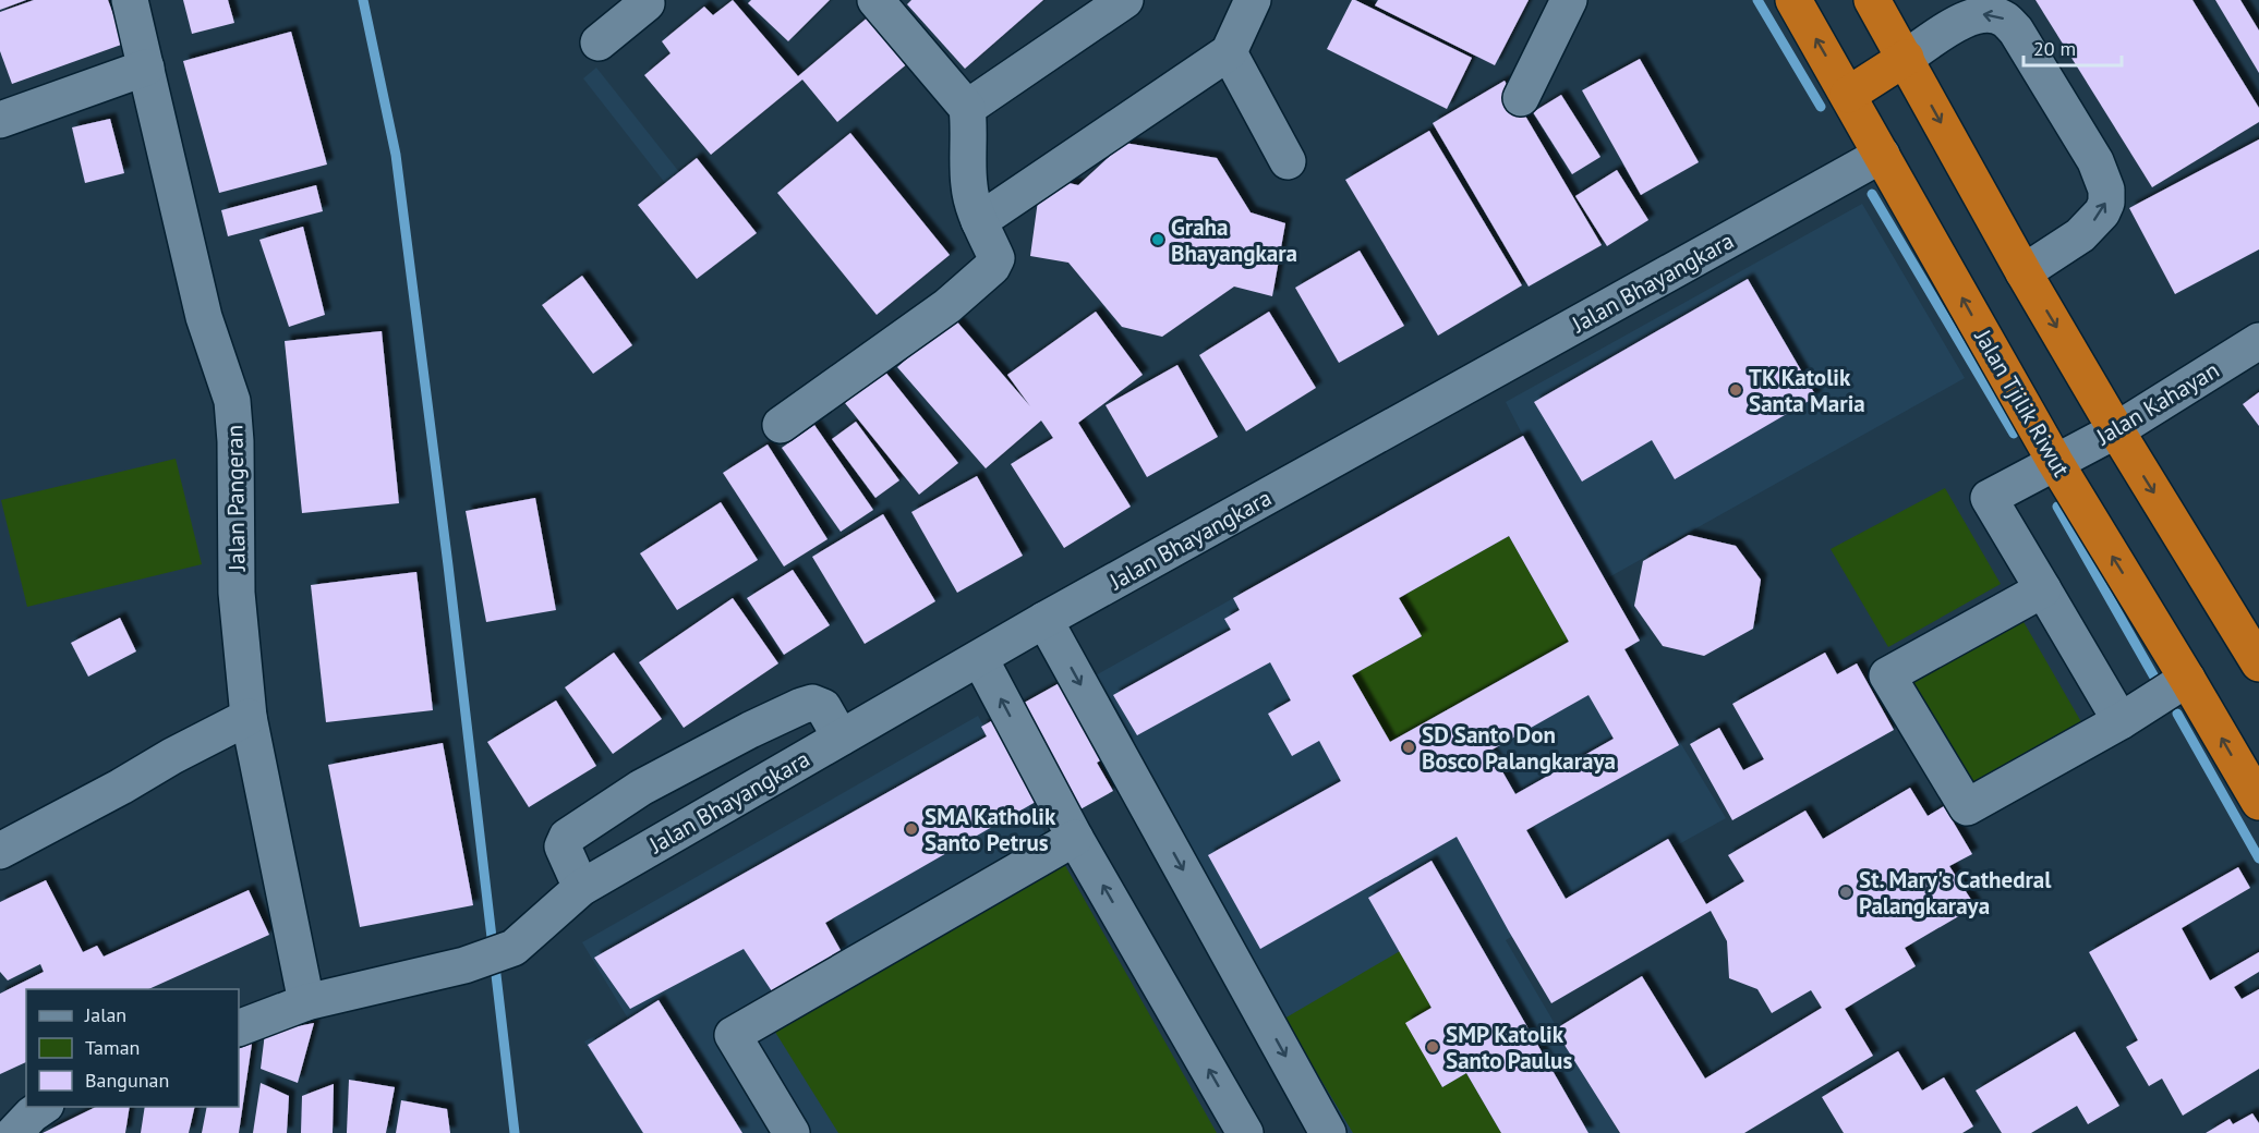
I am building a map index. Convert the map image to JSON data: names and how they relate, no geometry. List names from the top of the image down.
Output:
{
  "streets": {
    "highway": ["Jalan Tjilik Riwut"],
    "street": ["Jalan Bhayangkara", "Jalan Kahayan", "Jalan Pangeran"]
  },
  "crossings": [
    ["Jalan Bhayangkara", "Jalan Tjilik Riwut"],
    ["Jalan Bhayangkara", "Jalan Pangeran"],
    ["Jalan Tjilik Riwut", "Jalan Kahayan"]
  ],
  "places": [
    "Graha Bhayangkara",
    "TK Katolik Santa Maria",
    "SD Santo Don Bosco Palangkaraya",
    "SMA Katholik Santo Petrus",
    "St. Mary's Cathedral Palangkaraya",
    "SMP Katolik Santo Paulus"
  ],
  "legend": ["Jalan", "Taman", "Bangunan"],
  "scale_bar": "20 m"
}
